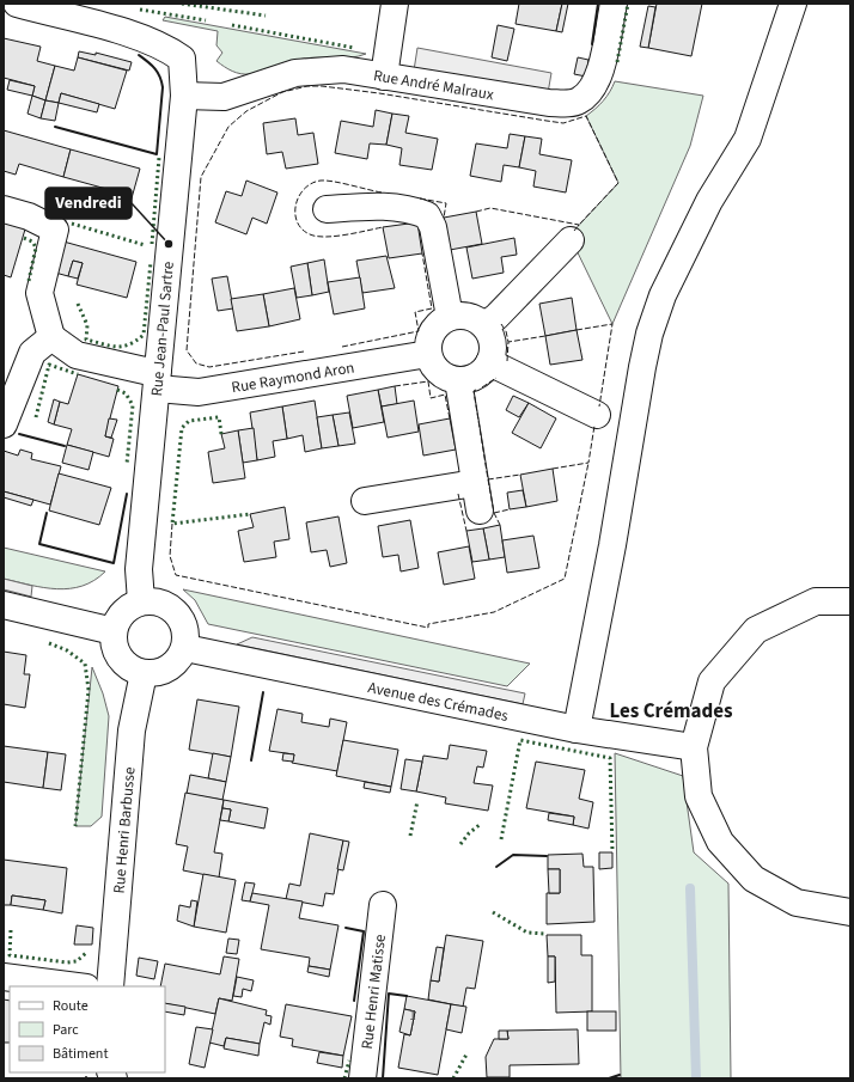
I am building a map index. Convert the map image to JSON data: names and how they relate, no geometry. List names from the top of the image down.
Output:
{
  "streets": {
    "street": [
      "Rue André Malraux",
      "Rue Jean-Paul Sartre",
      "Rue Raymond Aron",
      "Avenue des Crémades",
      "Rue Henri Barbusse",
      "Rue Henri Matisse"
    ]
  },
  "crossings": [
    ["Rue André Malraux", "Rue Jean-Paul Sartre"],
    ["Rue Jean-Paul Sartre", "Rue Raymond Aron"],
    ["Rue Jean-Paul Sartre", "Avenue des Crémades"],
    ["Rue Jean-Paul Sartre", "Rue Henri Barbusse"],
    ["Avenue des Crémades", "Rue Henri Barbusse"]
  ],
  "districts": ["Les Crémades"],
  "places": ["Vendredi"],
  "house_numbers": ["1"],
  "legend": ["Route", "Parc", "Bâtiment"]
}
